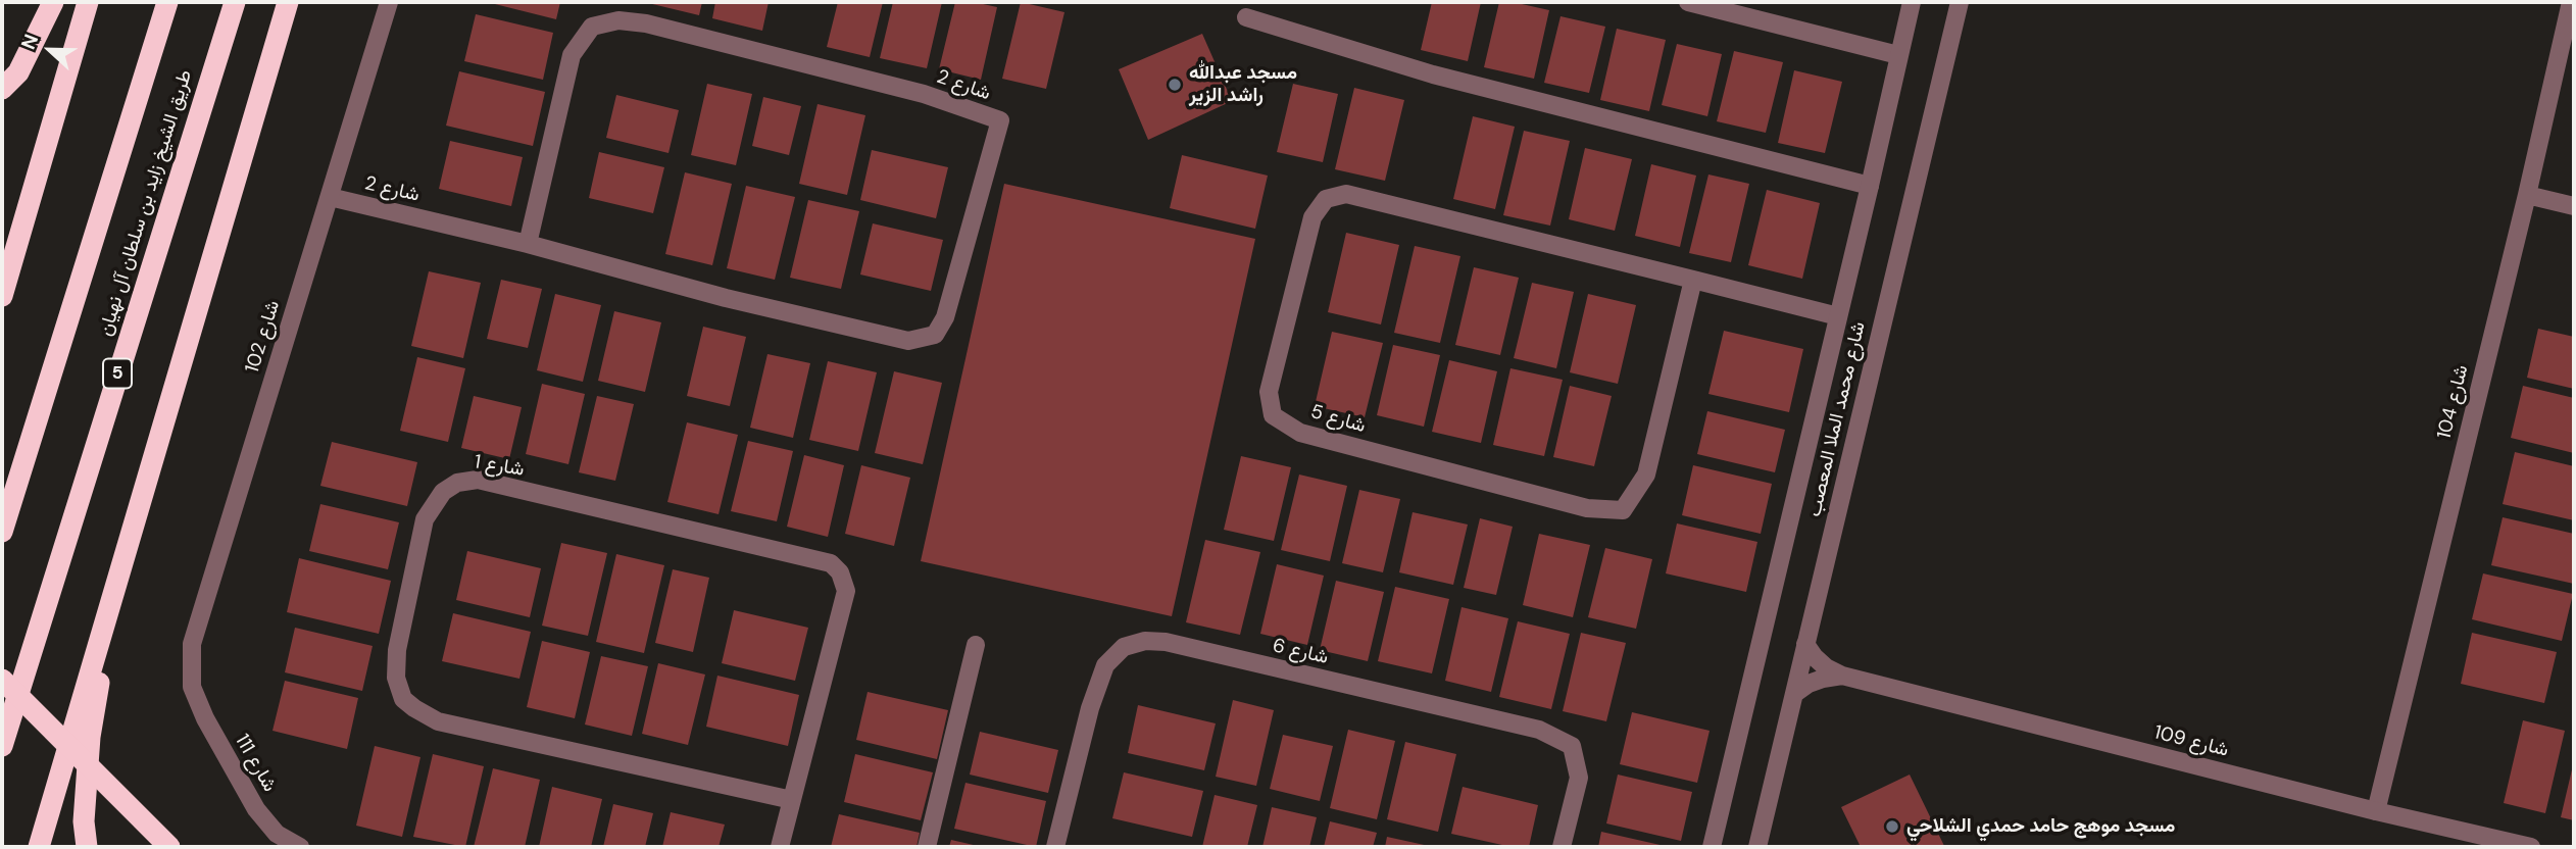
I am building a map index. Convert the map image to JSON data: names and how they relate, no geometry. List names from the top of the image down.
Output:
{
  "streets": {
    "highway": ["طريق الشيخ زايد بن سلطان آل نهيان", "5"],
    "street": [
      "شارع 2",
      "شارع 102",
      "شارع 104",
      "شارع 5",
      "شارع محمد الملا المعصب",
      "شارع 1",
      "شارع 6",
      "شارع 109",
      "شارع 111"
    ]
  },
  "crossings": [
    ["شارع 2", "شارع 102"],
    ["شارع 102", "شارع 111"],
    ["شارع 104", "شارع 109"],
    ["شارع 5", "شارع محمد الملا المعصب"],
    ["شارع محمد الملا المعصب", "شارع 109"]
  ],
  "places": ["مسجد عبدالله راشد الزير", "مسجد موهج حامد حمدي الشلاحي"],
  "north": "left"
}
